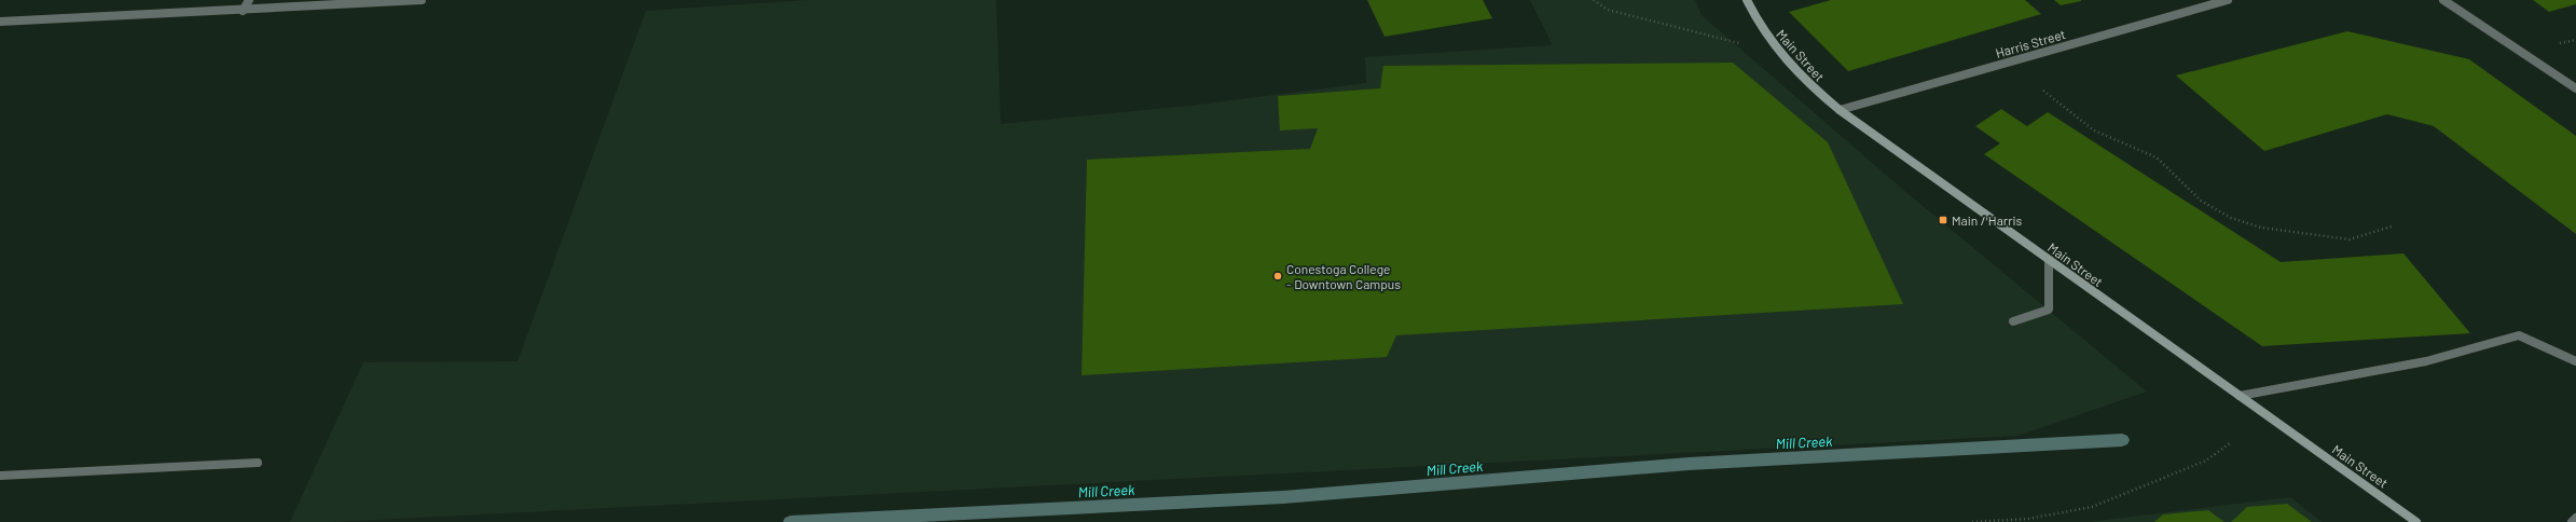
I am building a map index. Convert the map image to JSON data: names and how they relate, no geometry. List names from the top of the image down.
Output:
{
  "streets": {
    "main road": ["Main Street"],
    "street": ["Harris Street"]
  },
  "crossings": [
    ["Harris Street", "Main Street"]
  ],
  "water": ["Mill Creek"],
  "places": {
    "transit": ["Main / Harris"],
    "other": ["Conestoga College - Downtown Campus"]
  }
}
